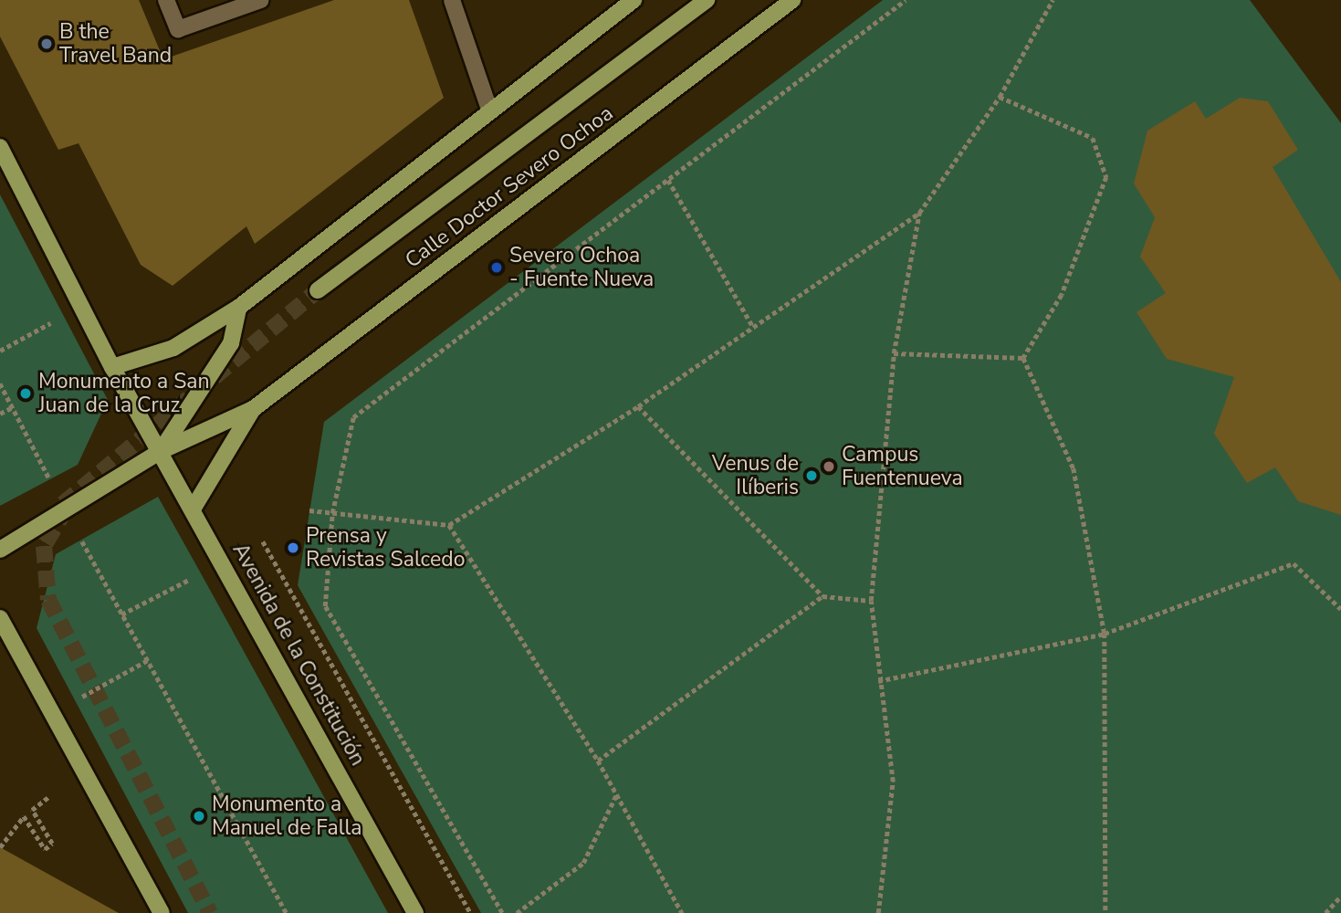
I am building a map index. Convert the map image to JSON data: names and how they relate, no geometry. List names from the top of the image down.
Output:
{
  "streets": {
    "main road": ["Calle Doctor Severo Ochoa", "Avenida de la Constitución"]
  },
  "crossings": [
    ["Calle Doctor Severo Ochoa", "Avenida de la Constitución"]
  ],
  "places": [
    "B the Travel Band",
    "Severo Ochoa - Fuente Nueva",
    "Monumento a San Juan de la Cruz",
    "Campus Fuentenueva",
    "Venus de Ilíberis",
    "Prensa y Revistas Salcedo",
    "Monumento a Manuel de Falla"
  ]
}
